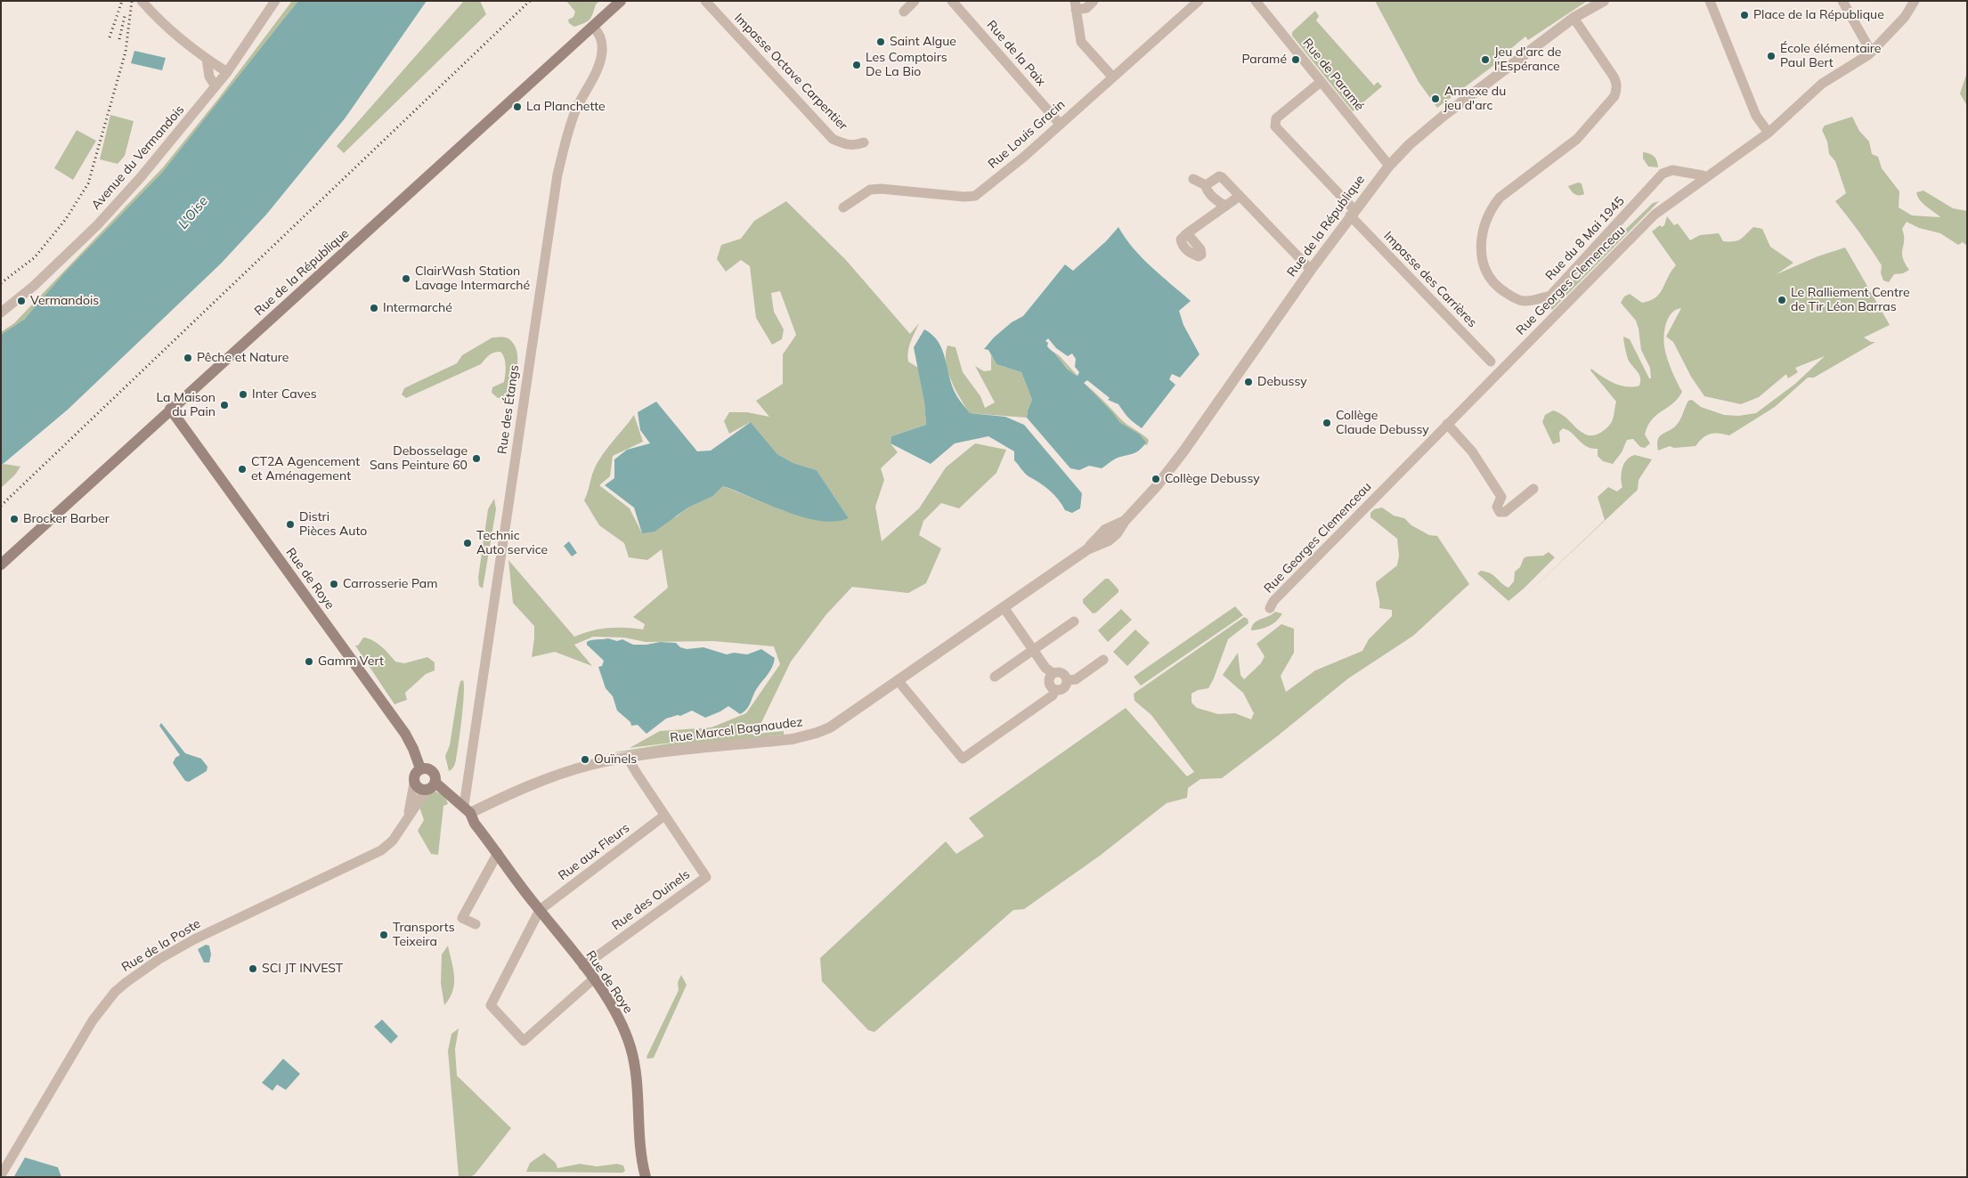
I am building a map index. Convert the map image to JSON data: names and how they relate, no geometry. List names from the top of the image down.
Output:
{
  "streets": {
    "main road": ["Rue de la République", "Rue de Roye"],
    "street": [
      "Rue de la Paix",
      "Impasse Octave Carpentier",
      "Rue de Paramé",
      "Rue Louis Gracin",
      "Avenue du Vermandois",
      "Rue du 8 Mai 1945",
      "Impasse des Carrières",
      "Rue Georges Clemenceau",
      "Rue des Étangs",
      "Rue Marcel Bagnaudez",
      "Rue aux Fleurs",
      "Rue des Ouinels",
      "Rue de la Poste"
    ]
  },
  "crossings": [
    ["Rue de la Paix", "Rue Louis Gracin"],
    ["Rue de Paramé", "Rue de la République"],
    ["Rue de Paramé", "Impasse des Carrières"],
    ["Rue de la République", "Rue du 8 Mai 1945"],
    ["Rue de la République", "Impasse des Carrières"],
    ["Rue de la République", "Rue des Étangs"],
    ["Rue de la République", "Rue de Roye"],
    ["Rue de la République", "Rue Marcel Bagnaudez"],
    ["Rue du 8 Mai 1945", "Rue Georges Clemenceau"],
    ["Rue des Étangs", "Rue de Roye"],
    ["Rue des Étangs", "Rue Marcel Bagnaudez"],
    ["Rue de Roye", "Rue Marcel Bagnaudez"],
    ["Rue de Roye", "Rue aux Fleurs"],
    ["Rue de Roye", "Rue des Ouinels"],
    ["Rue de Roye", "Rue de la Poste"],
    ["Rue Marcel Bagnaudez", "Rue des Ouinels"],
    ["Rue aux Fleurs", "Rue des Ouinels"]
  ],
  "water": ["L'Oise"],
  "places": [
    "Place de la République",
    "Saint Algue",
    "École élémentaire Paul Bert",
    "Paramé",
    "Jeu d'arc de l'Espérance",
    "Les Comptoirs De La Bio",
    "Annexe du jeu d'arc",
    "La Planchette",
    "ClairWash Station Lavage Intermarché",
    "Le Ralliement Centre de Tir Léon Barras",
    "Vermandois",
    "Intermarché",
    "Pêche et Nature",
    "Debussy",
    "Inter Caves",
    "La Maison du Pain",
    "Collège Claude Debussy",
    "Debosselage Sans Peinture 60",
    "CT2A Agencement et Aménagement",
    "Collège Debussy",
    "Brocker Barber",
    "Distri Pièces Auto",
    "Technic Auto service",
    "Carrosserie Pam",
    "Gamm Vert",
    "Ouïnels",
    "Transports Teixeira",
    "SCI JT INVEST"
  ]
}
